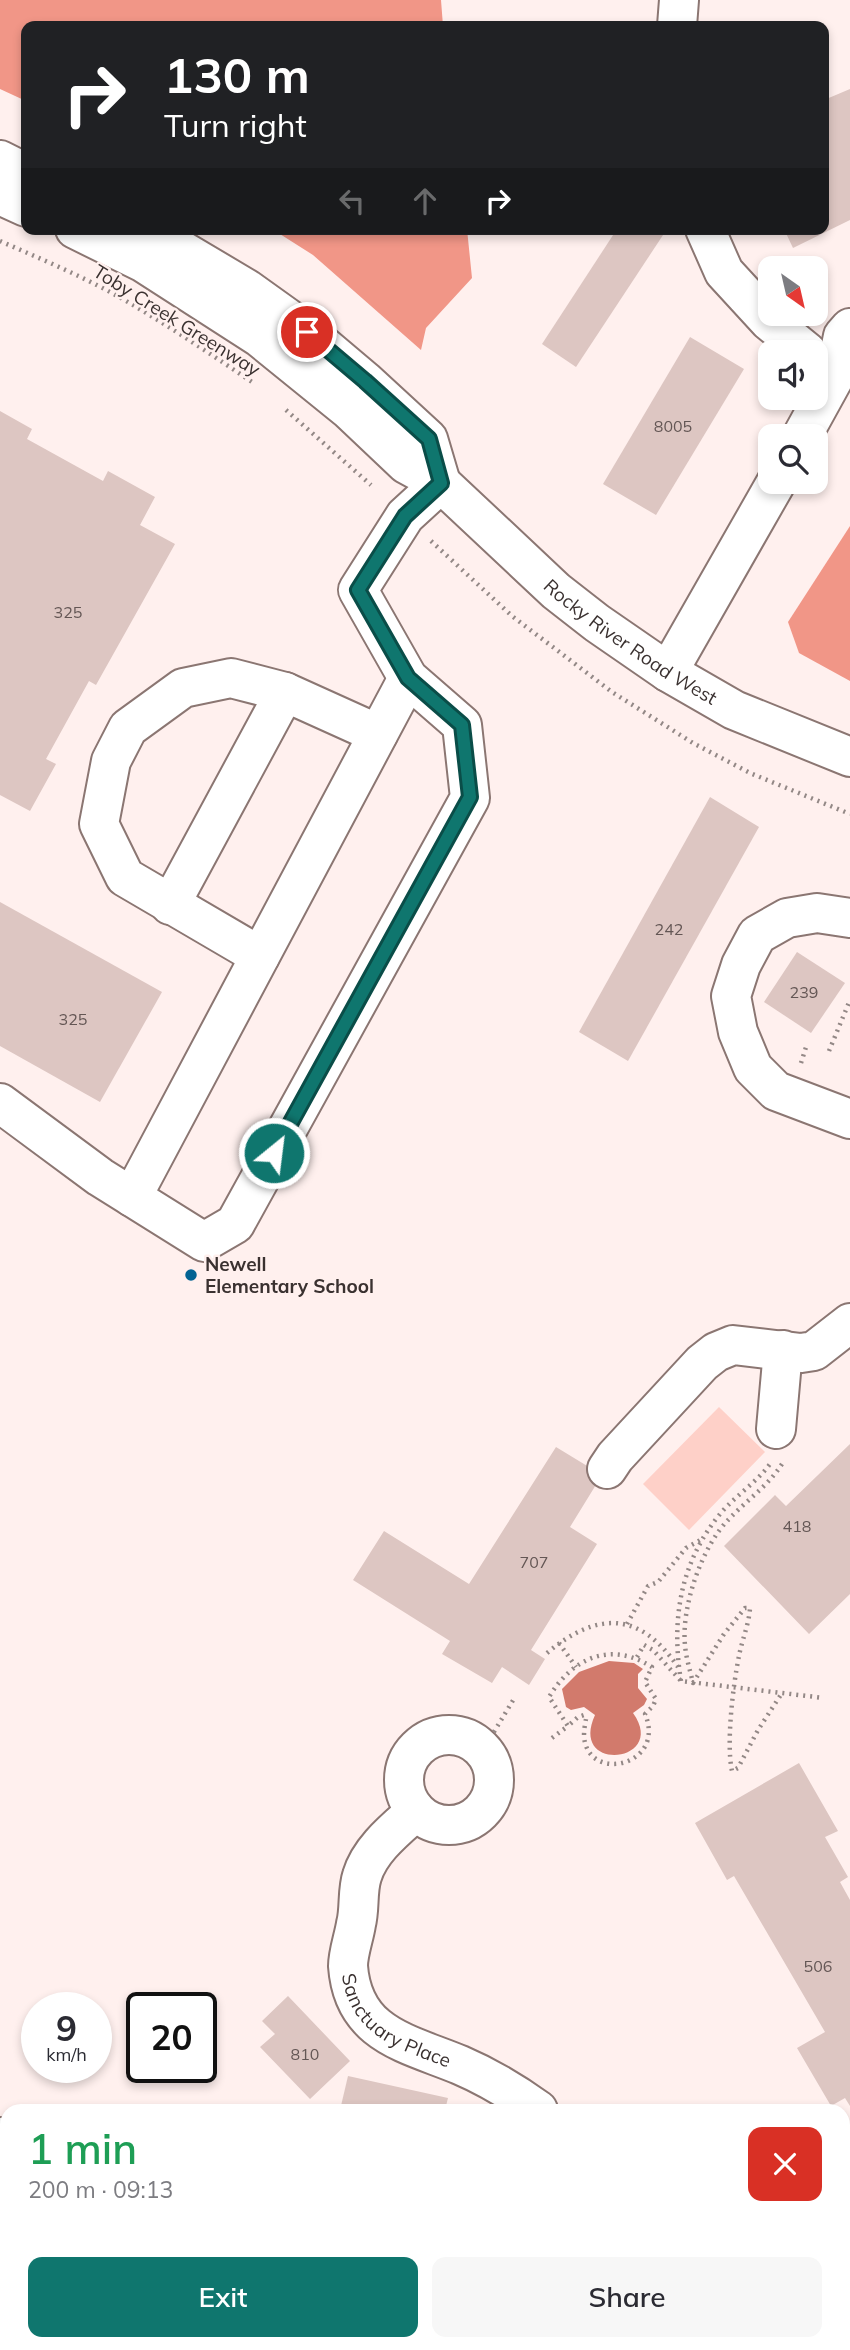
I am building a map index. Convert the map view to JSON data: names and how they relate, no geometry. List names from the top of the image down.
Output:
{
  "streets": {
    "street": ["Rocky River Road West", "Sanctuary Place"],
    "path": ["Toby Creek Greenway"]
  },
  "places": ["Newell Elementary School"],
  "house_numbers": [
    "8005",
    "325",
    "242",
    "239",
    "325",
    "418",
    "707",
    "506",
    "810"
  ],
  "north": "bottom right",
  "page": {
    "turn": ["130 m", "Turn right"],
    "speed": "9 km/h",
    "limit": "20",
    "heading": ["1 min", "200 m · 09:13"],
    "buttons": ["Exit", "Share"]
  }
}
